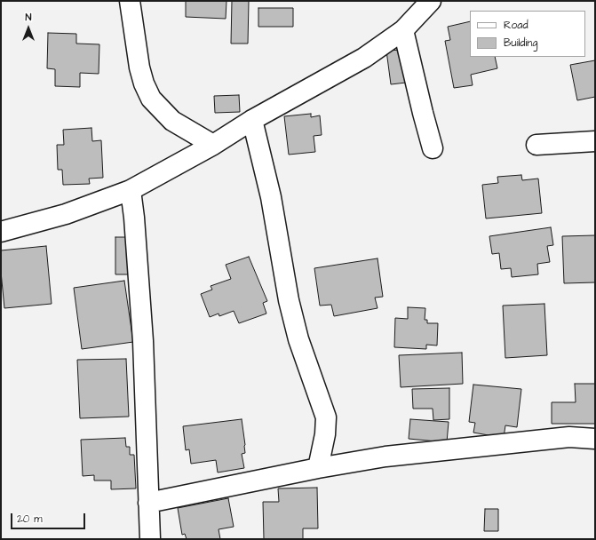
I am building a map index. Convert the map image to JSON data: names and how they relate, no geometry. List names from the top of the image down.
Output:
{
  "legend": ["Road", "Building"],
  "scale_bar": "20 m",
  "north": "top"
}
